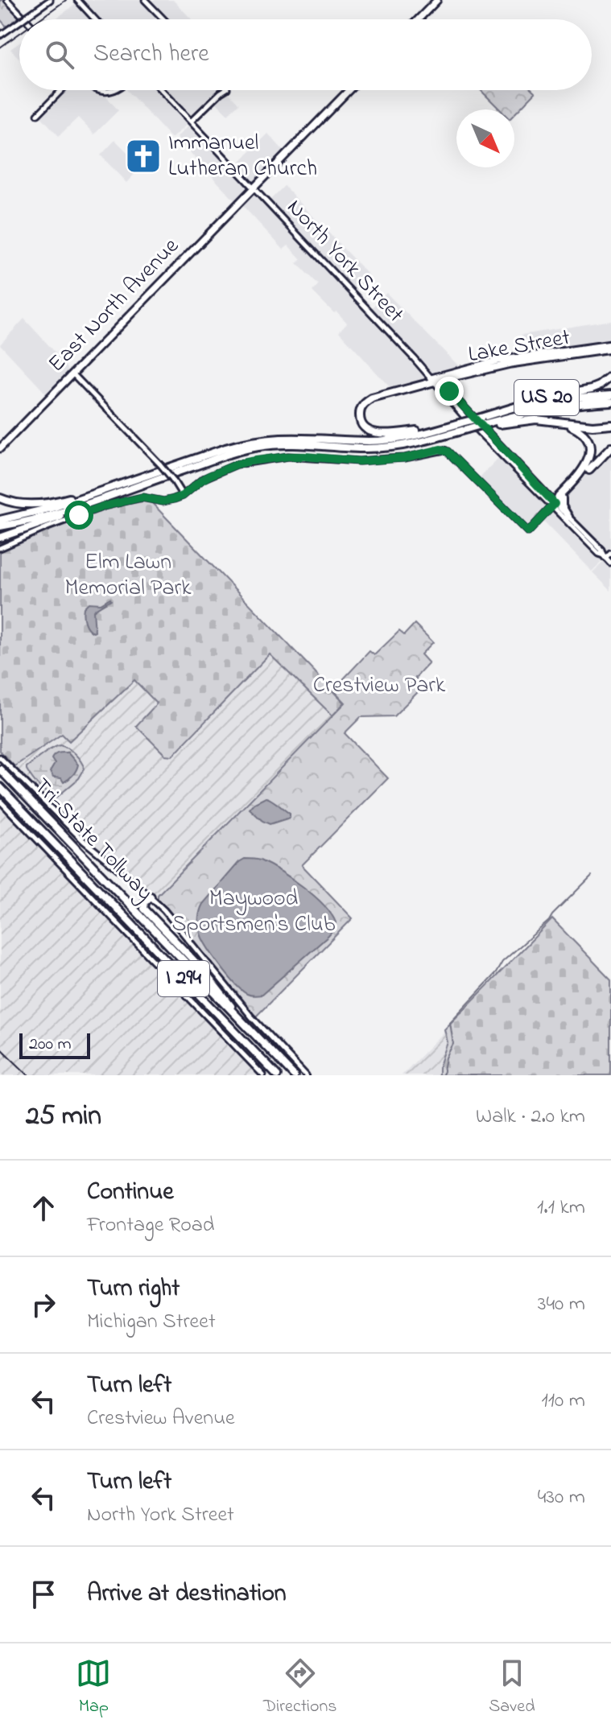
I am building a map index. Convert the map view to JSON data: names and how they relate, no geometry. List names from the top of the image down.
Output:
{
  "streets": {
    "highway": ["US 20", "Tri-State Tollway", "I 294"],
    "main road": ["East North Avenue", "Lake Street"],
    "street": ["North York Street"]
  },
  "crossings": [
    ["North York Street", "East North Avenue"],
    ["North York Street", "Lake Street"]
  ],
  "parks": ["Elm Lawn Memorial Park", "Crestview Park", "Maywood Sportsmen's Club"],
  "places": {
    "church": ["Immanuel Lutheran Church"]
  },
  "scale_bar": "200 m",
  "north": "bottom right",
  "page": {
    "search": "Search here",
    "scale": "200 m",
    "heading": ["25 min", "Walk · 2.0 km"],
    "list": [
      ["Continue", "Frontage Road", "1.1 km"],
      ["Turn right", "Michigan Street", "340 m"],
      ["Turn left", "Crestview Avenue", "110 m"],
      ["Turn left", "North York Street", "430 m"],
      "Arrive at destination"
    ],
    "nav": ["Map", "Directions", "Saved"]
  }
}
